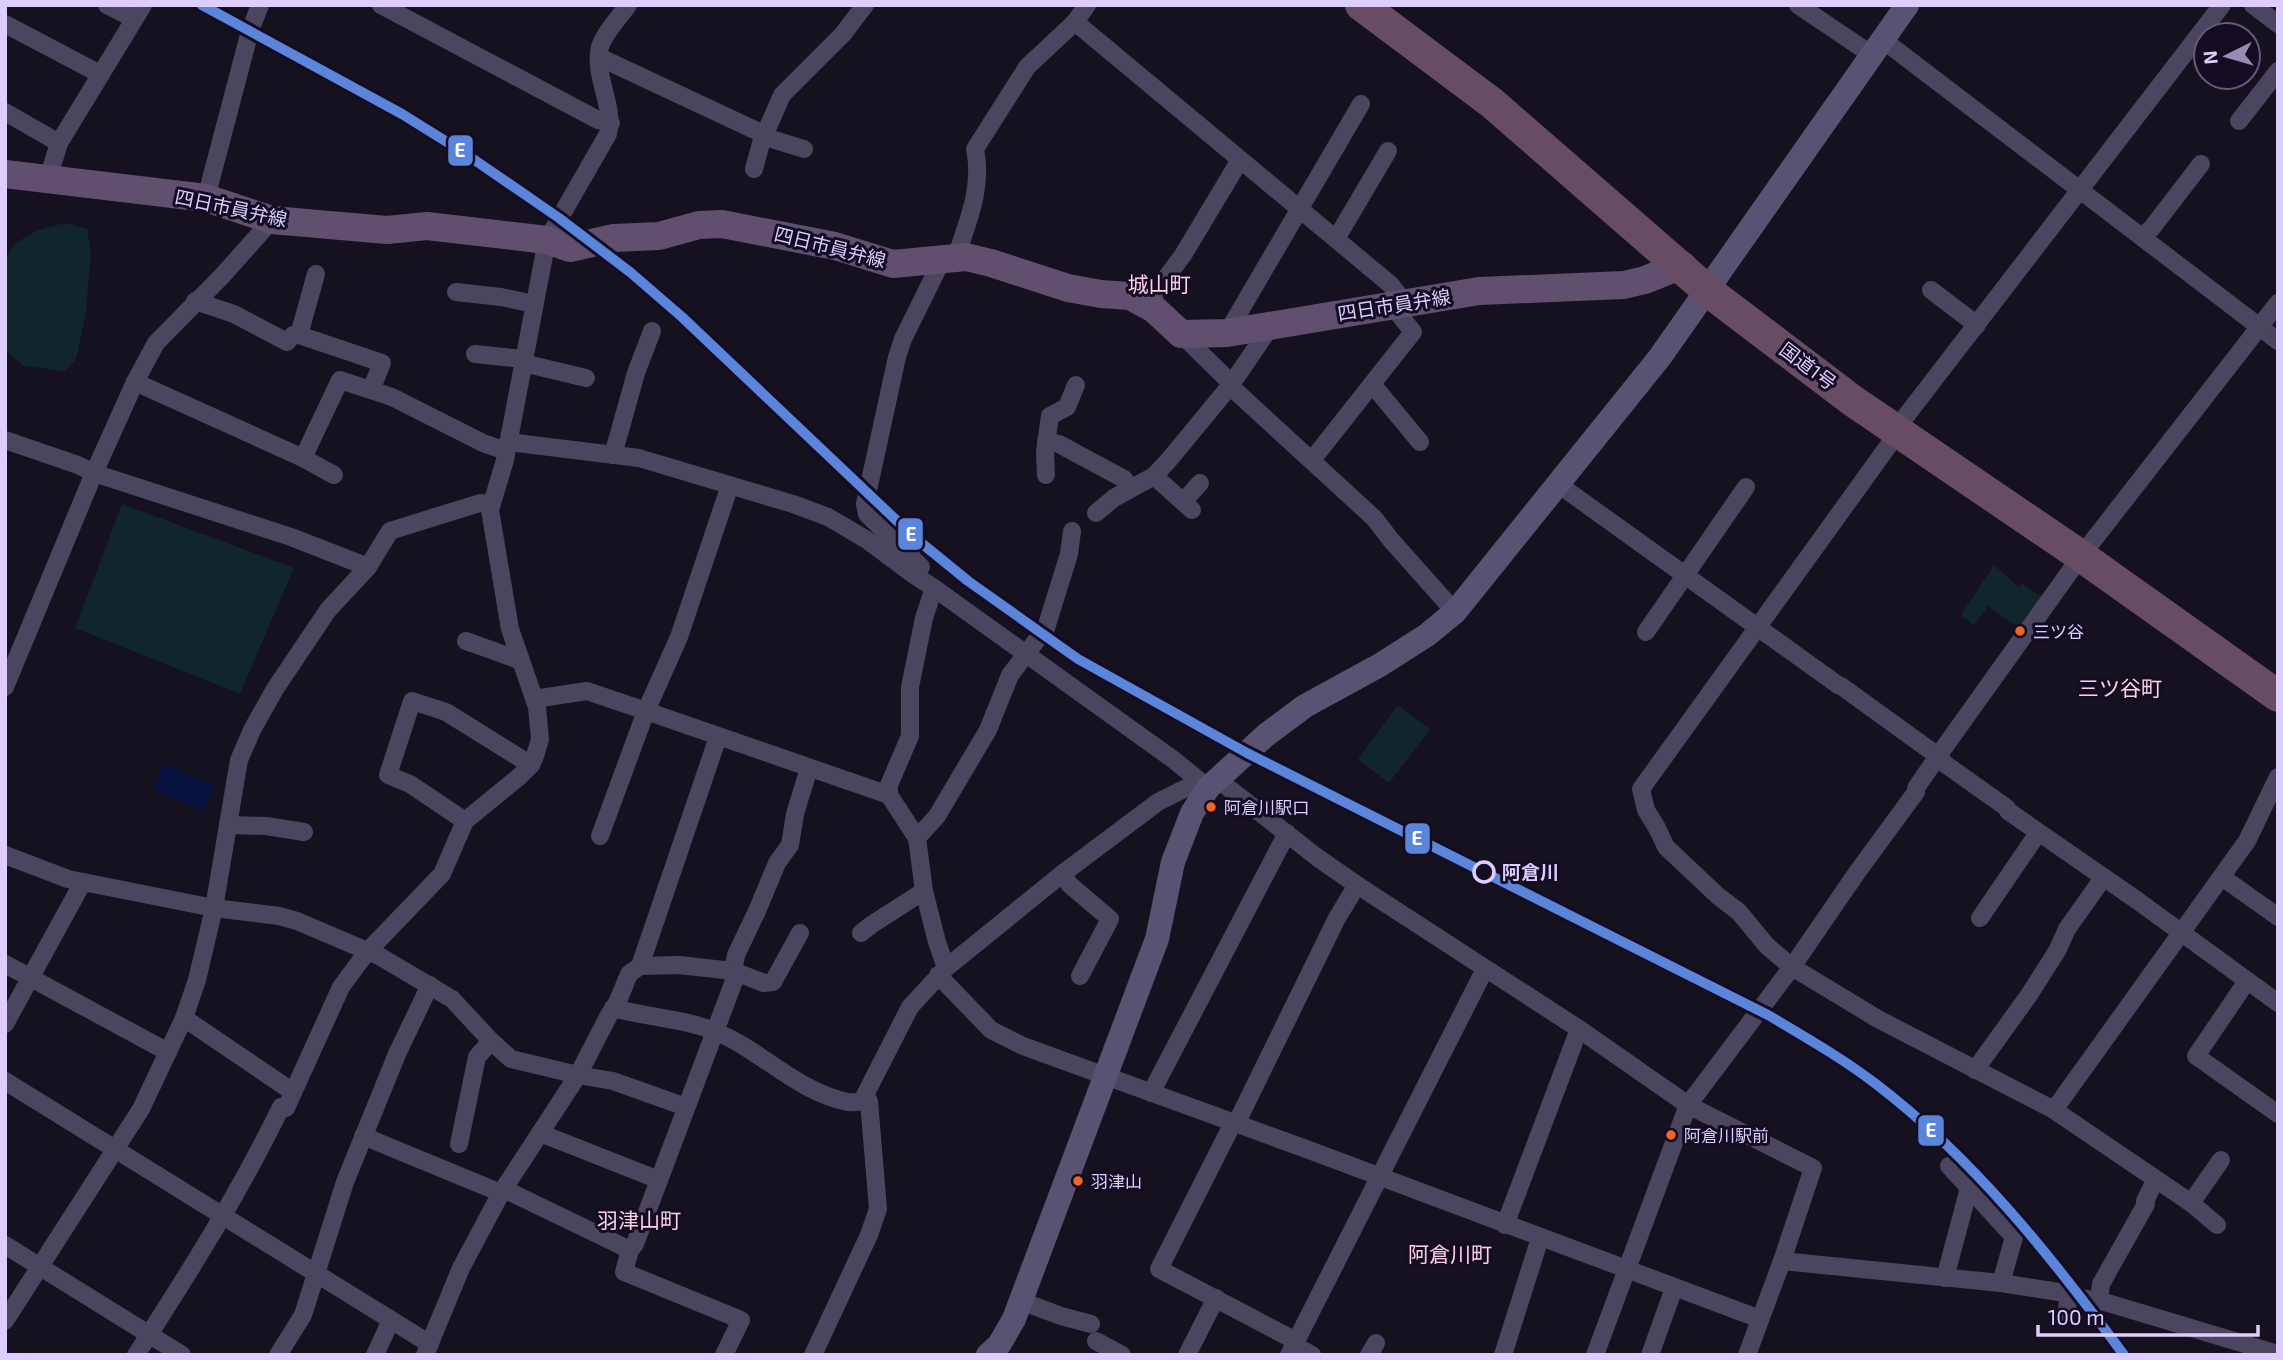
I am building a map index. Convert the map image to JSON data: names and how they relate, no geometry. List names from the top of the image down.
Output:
{
  "streets": {
    "highway": ["国道1号"],
    "main road": ["四日市員弁線"]
  },
  "crossings": [
    ["四日市員弁線", "国道1号"]
  ],
  "districts": [
    "城山町",
    "三ツ谷町",
    "羽津山町",
    "阿倉川町"
  ],
  "places": [
    "三ツ谷",
    "阿倉川駅口",
    "阿倉川",
    "阿倉川駅前",
    "羽津山"
  ],
  "lines": ["transit line E"],
  "scale_bar": "100 m",
  "north": "left"
}
